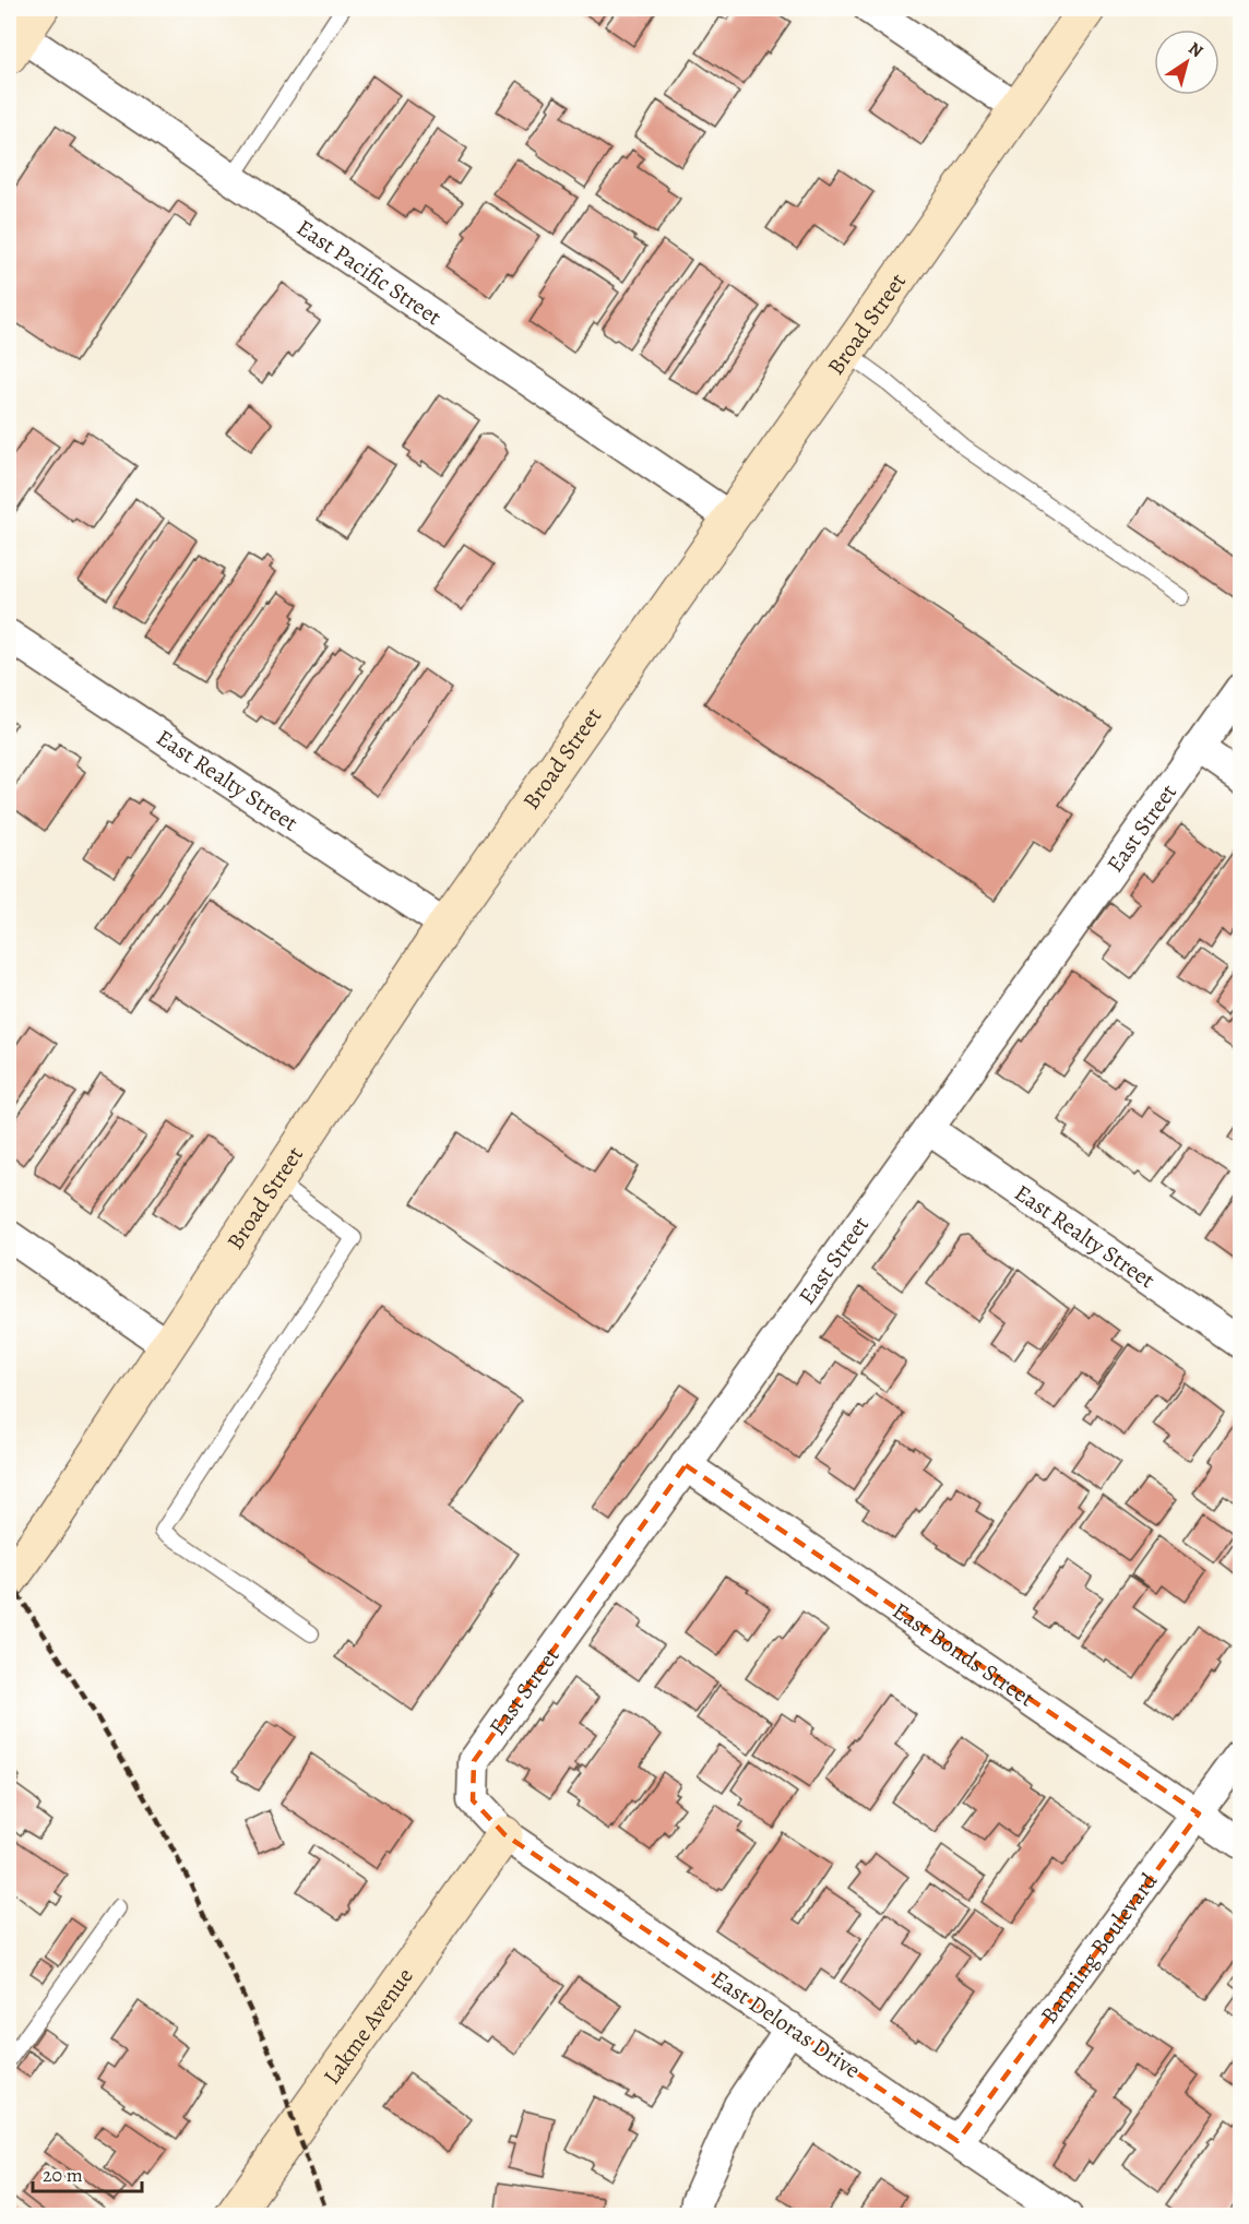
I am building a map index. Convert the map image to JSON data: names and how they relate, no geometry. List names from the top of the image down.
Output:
{
  "streets": {
    "street": [
      "East Pacific Street",
      "Broad Street",
      "East Realty Street",
      "East Street",
      "East Bonds Street",
      "Banning Boulevard",
      "East Deloras Drive",
      "Lakme Avenue"
    ]
  },
  "crossings": [
    ["East Pacific Street", "Broad Street"],
    ["Broad Street", "East Realty Street"],
    ["East Realty Street", "East Street"],
    ["East Street", "East Bonds Street"],
    ["East Street", "East Deloras Drive"],
    ["East Street", "Lakme Avenue"],
    ["East Bonds Street", "Banning Boulevard"],
    ["Banning Boulevard", "East Deloras Drive"],
    ["East Deloras Drive", "Lakme Avenue"]
  ],
  "scale_bar": "20 m",
  "north": "top right"
}
